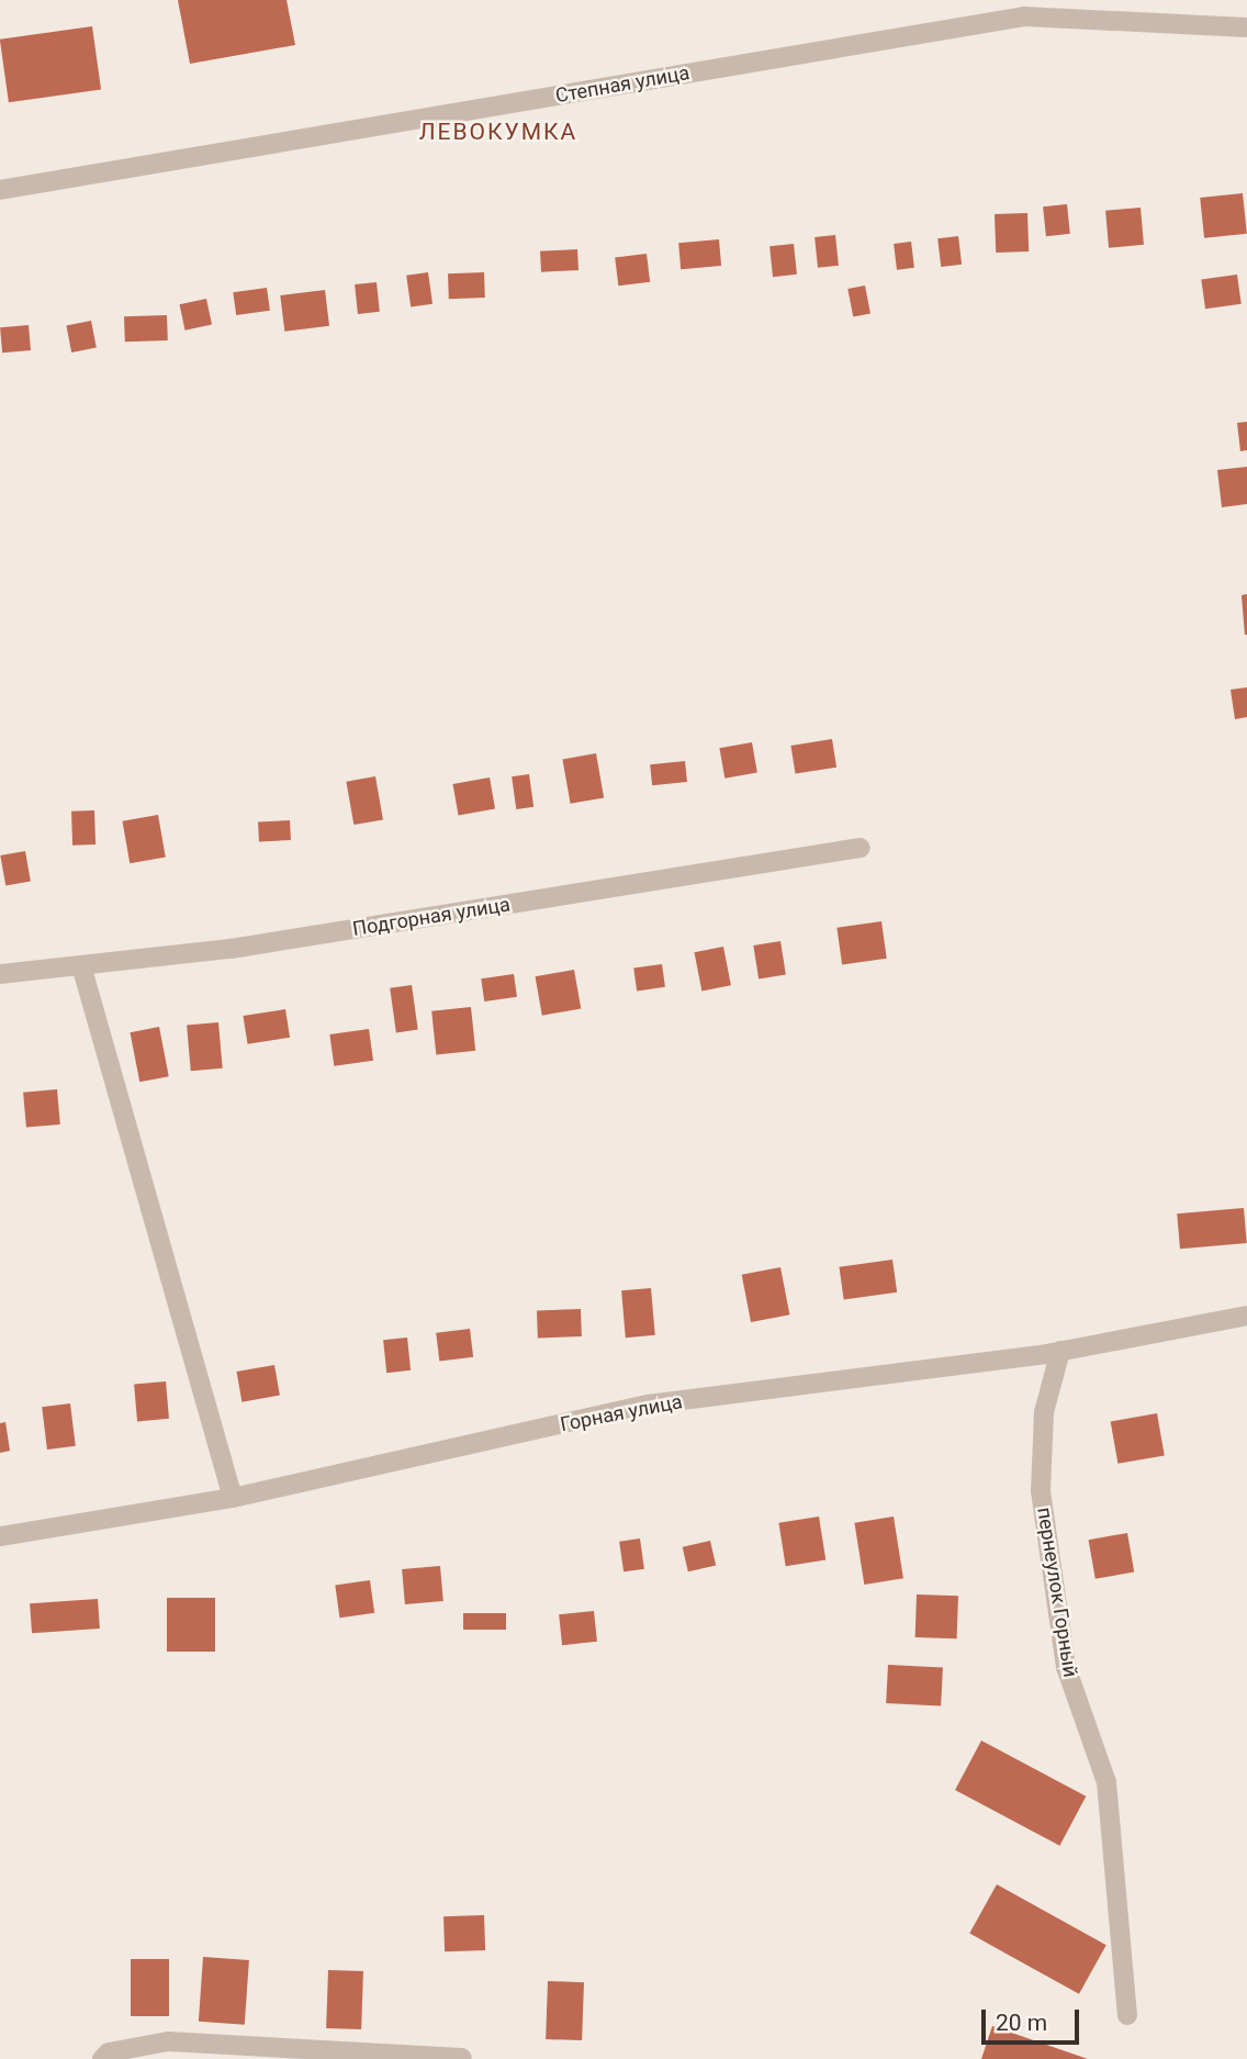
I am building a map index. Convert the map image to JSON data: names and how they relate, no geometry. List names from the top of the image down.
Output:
{
  "streets": {
    "street": [
      "Степная улица",
      "Подгорная улица",
      "Горная улица",
      "пернеулок Горный"
    ]
  },
  "crossings": [
    ["Горная улица", "пернеулок Горный"]
  ],
  "districts": ["ЛЕВОКУМКА"],
  "scale_bar": "20 m"
}
